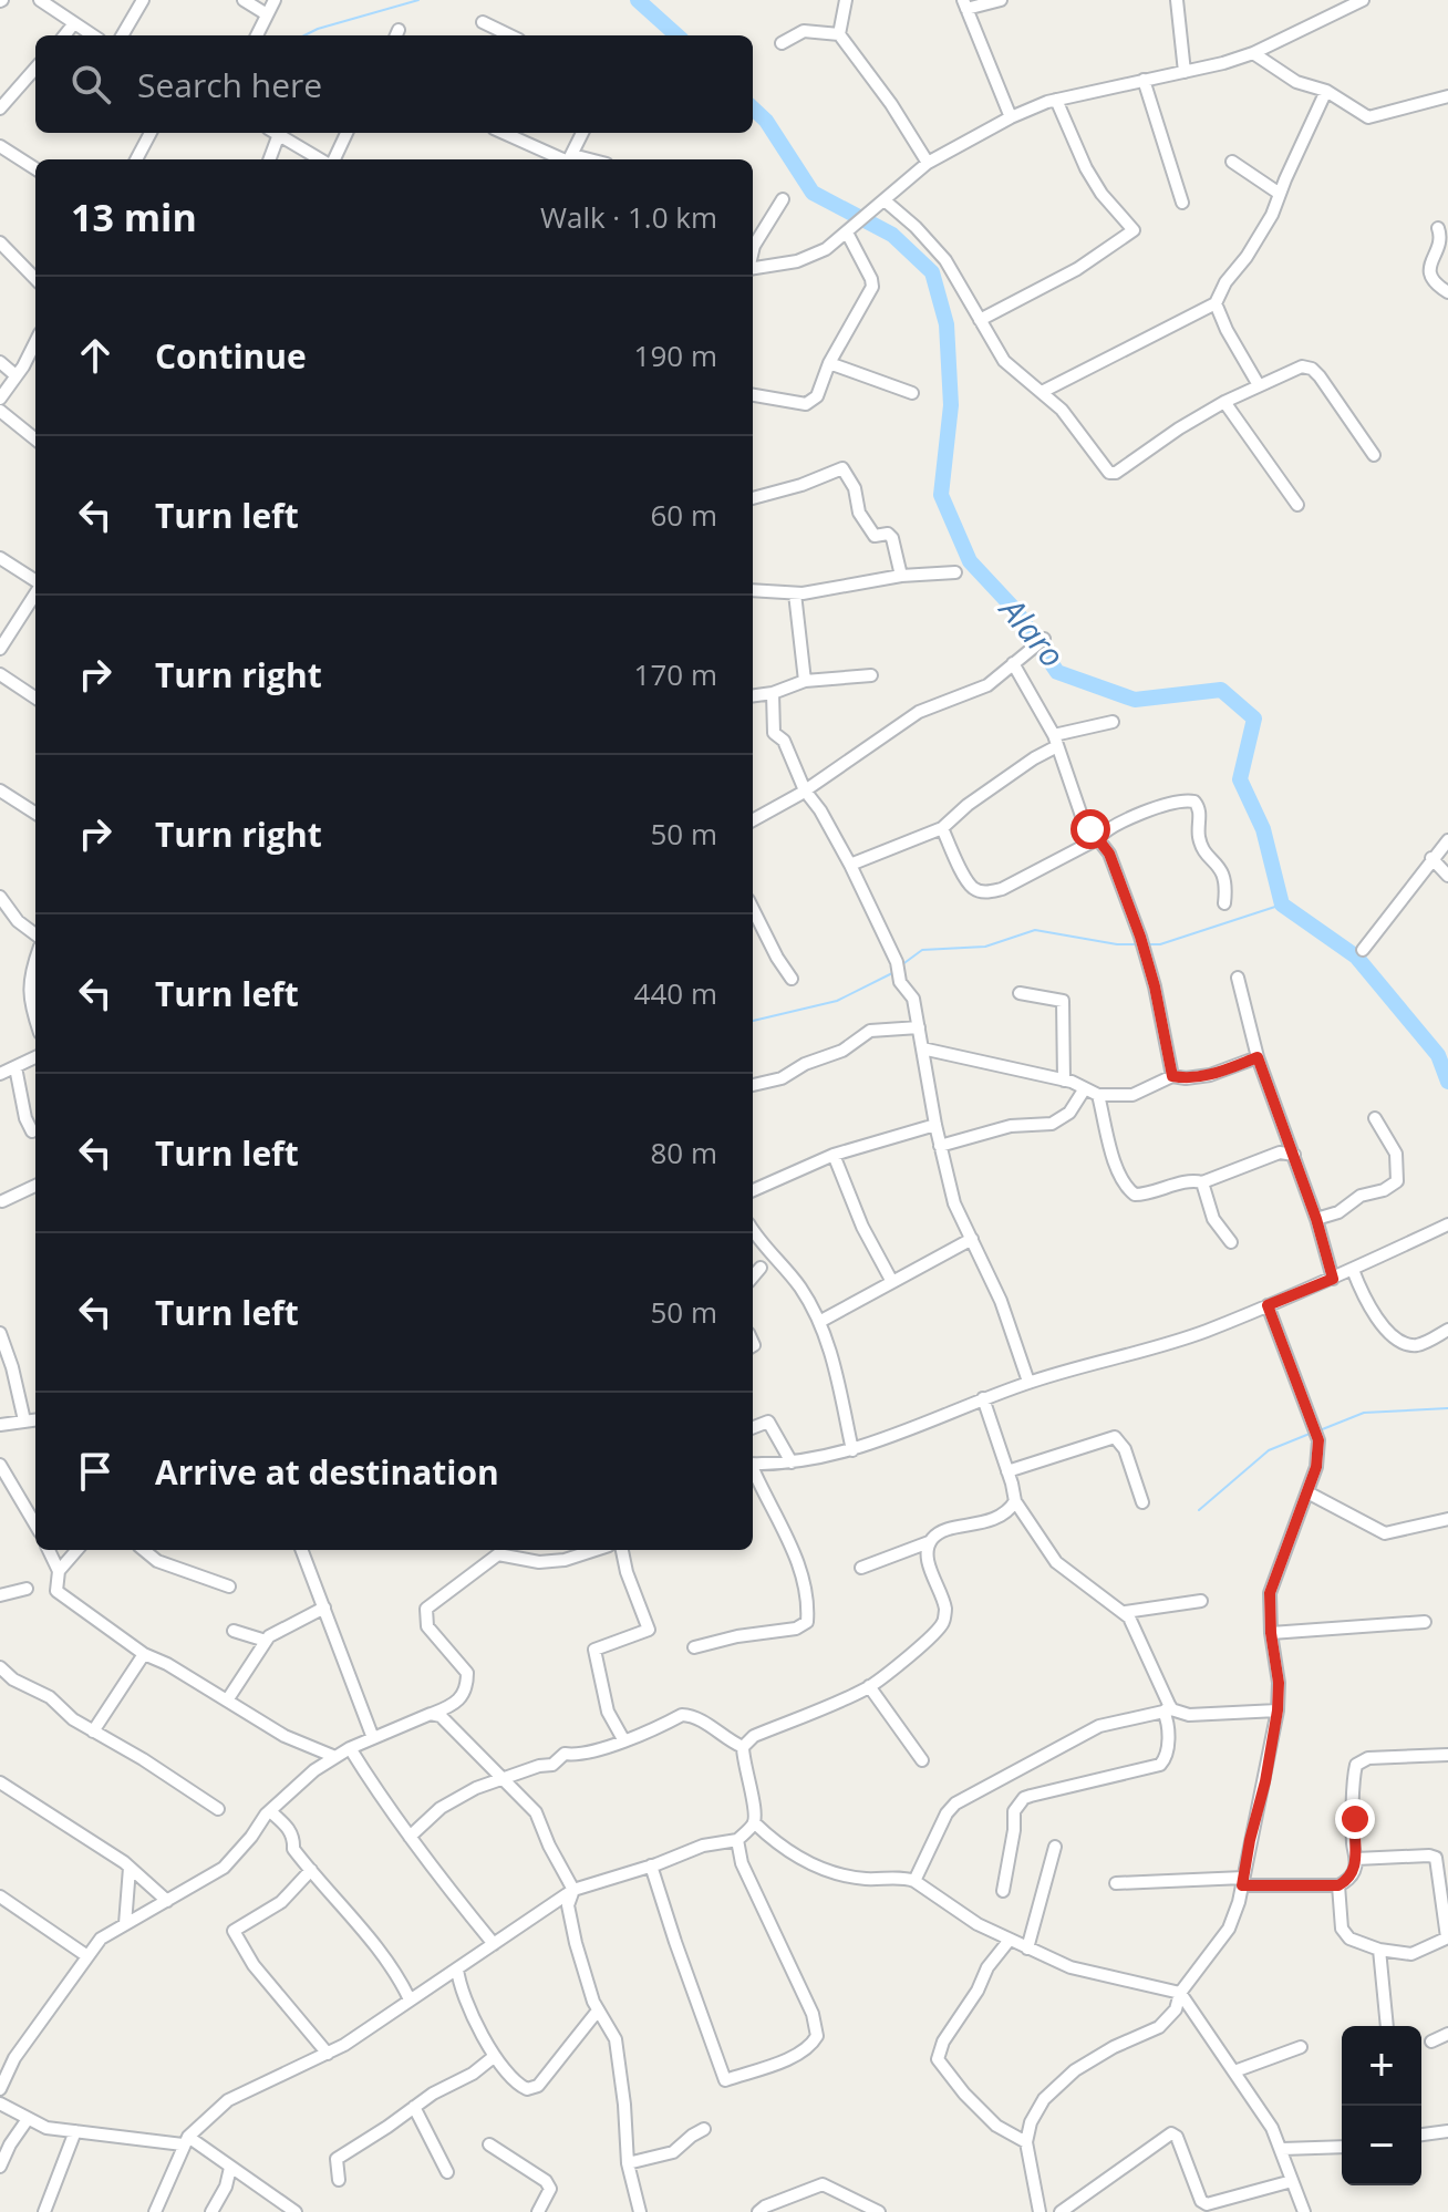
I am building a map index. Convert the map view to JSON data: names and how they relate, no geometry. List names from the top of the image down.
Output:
{
  "water": ["Alaro"],
  "page": {
    "search": "Search here",
    "heading": ["13 min", "Walk · 1.0 km"],
    "list": [
      ["Continue", "190 m"],
      ["Turn left", "60 m"],
      ["Turn right", "170 m"],
      ["Turn right", "50 m"],
      ["Turn left", "440 m"],
      ["Turn left", "80 m"],
      ["Turn left", "50 m"],
      "Arrive at destination"
    ],
    "map_buttons": ["+", "−"]
  }
}
